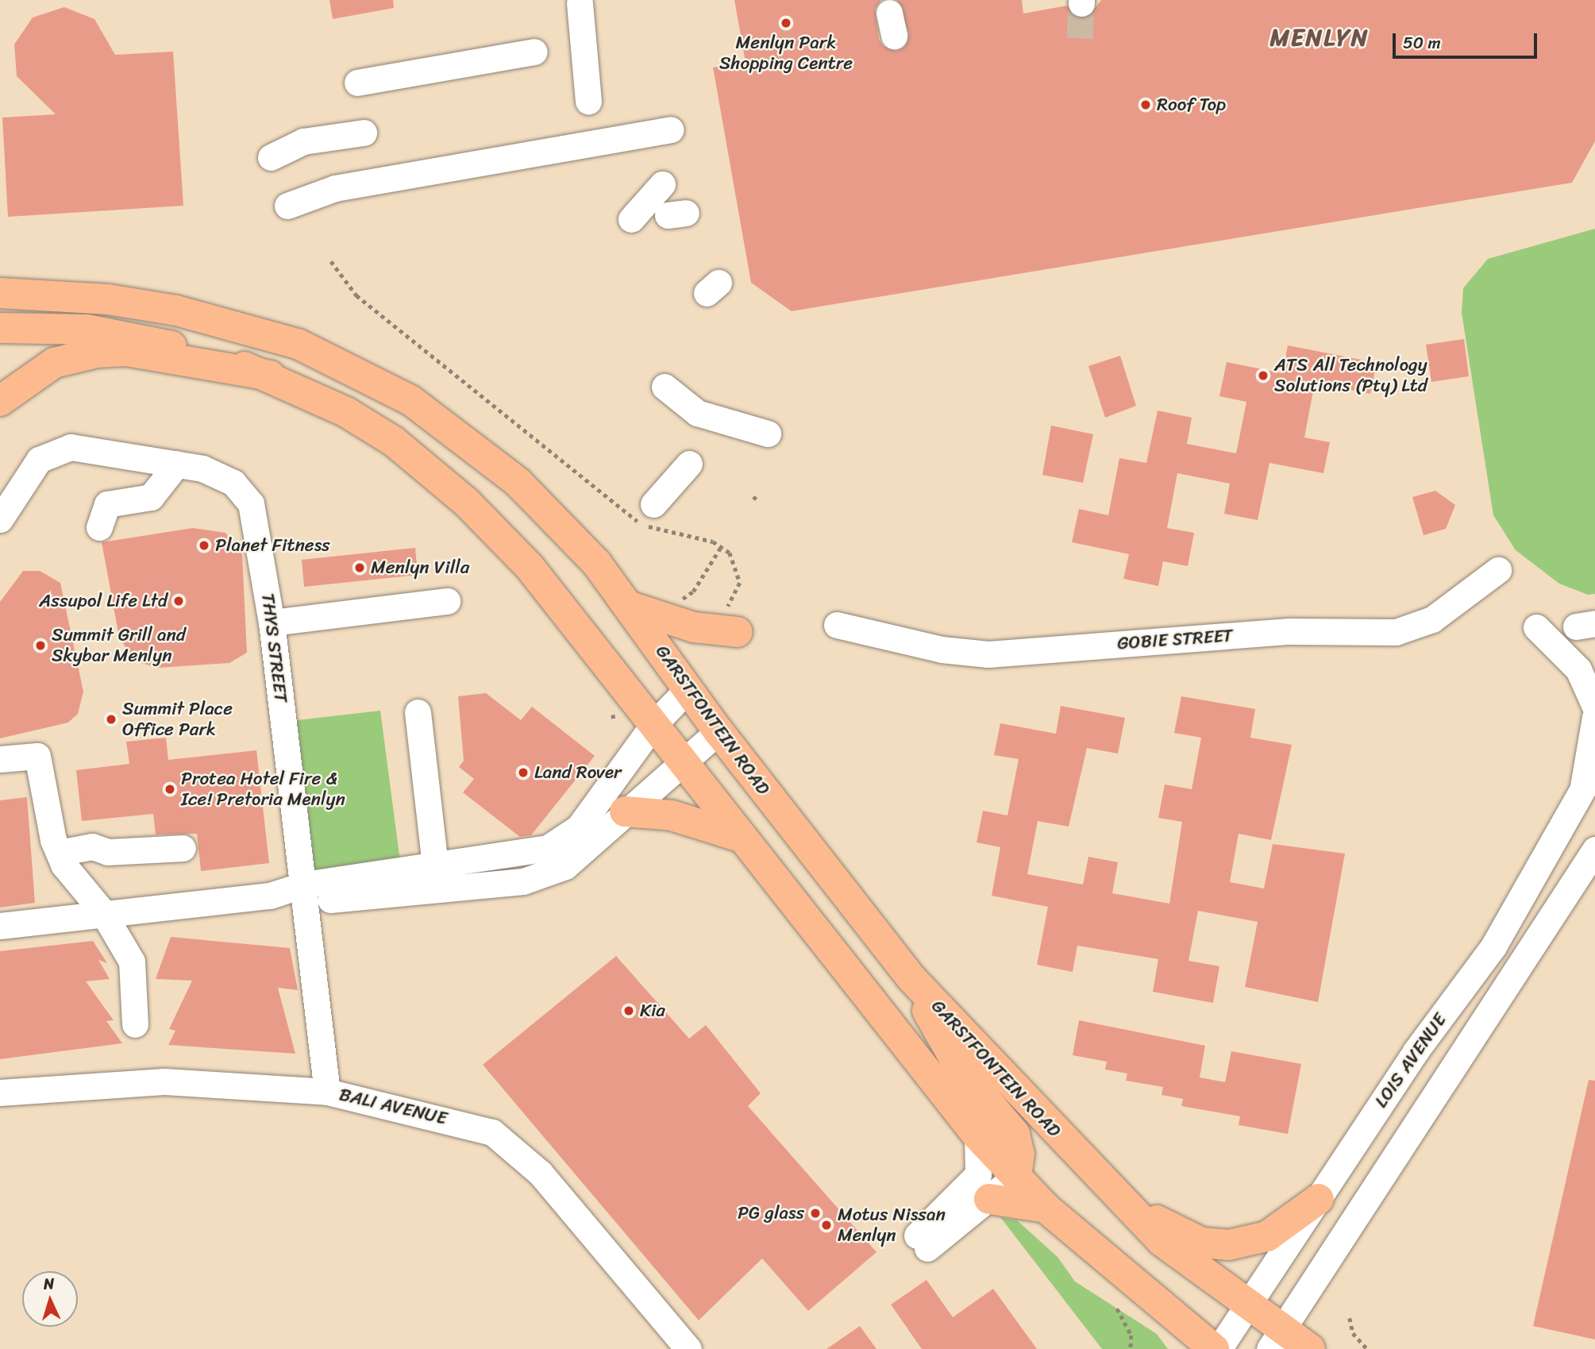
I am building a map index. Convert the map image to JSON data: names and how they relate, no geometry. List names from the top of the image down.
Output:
{
  "streets": {
    "main road": ["GARSTFONTEIN ROAD"],
    "street": [
      "GOBIE STREET",
      "THYS STREET",
      "LOIS AVENUE",
      "BALI AVENUE"
    ]
  },
  "crossings": [
    ["THYS STREET", "BALI AVENUE"],
    ["GARSTFONTEIN ROAD", "LOIS AVENUE"]
  ],
  "districts": ["MENLYN"],
  "places": [
    "Menlyn Park Shopping Centre",
    "Roof Top",
    "ATS All Technology Solutions (Pty) Ltd",
    "Planet Fitness",
    "Menlyn Villa",
    "Assupol Life Ltd",
    "Summit Grill and Skybar Menlyn",
    "Summit Place Office Park",
    "Land Rover",
    "Protea Hotel Fire & Ice! Pretoria Menlyn",
    "Kia",
    "PG glass",
    "Motus Nissan Menlyn"
  ],
  "scale_bar": "50 m",
  "north": "top"
}
